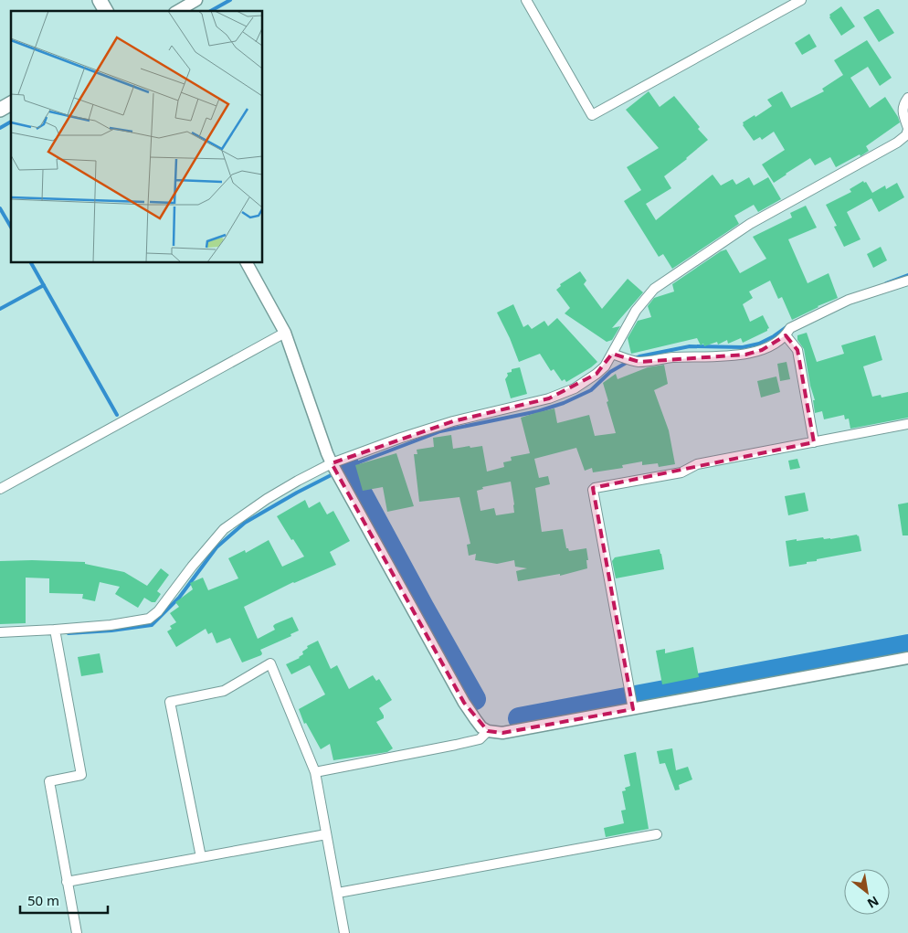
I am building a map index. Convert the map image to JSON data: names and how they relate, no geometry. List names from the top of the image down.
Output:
{
  "scale_bar": "50 m",
  "north": "bottom right"
}
